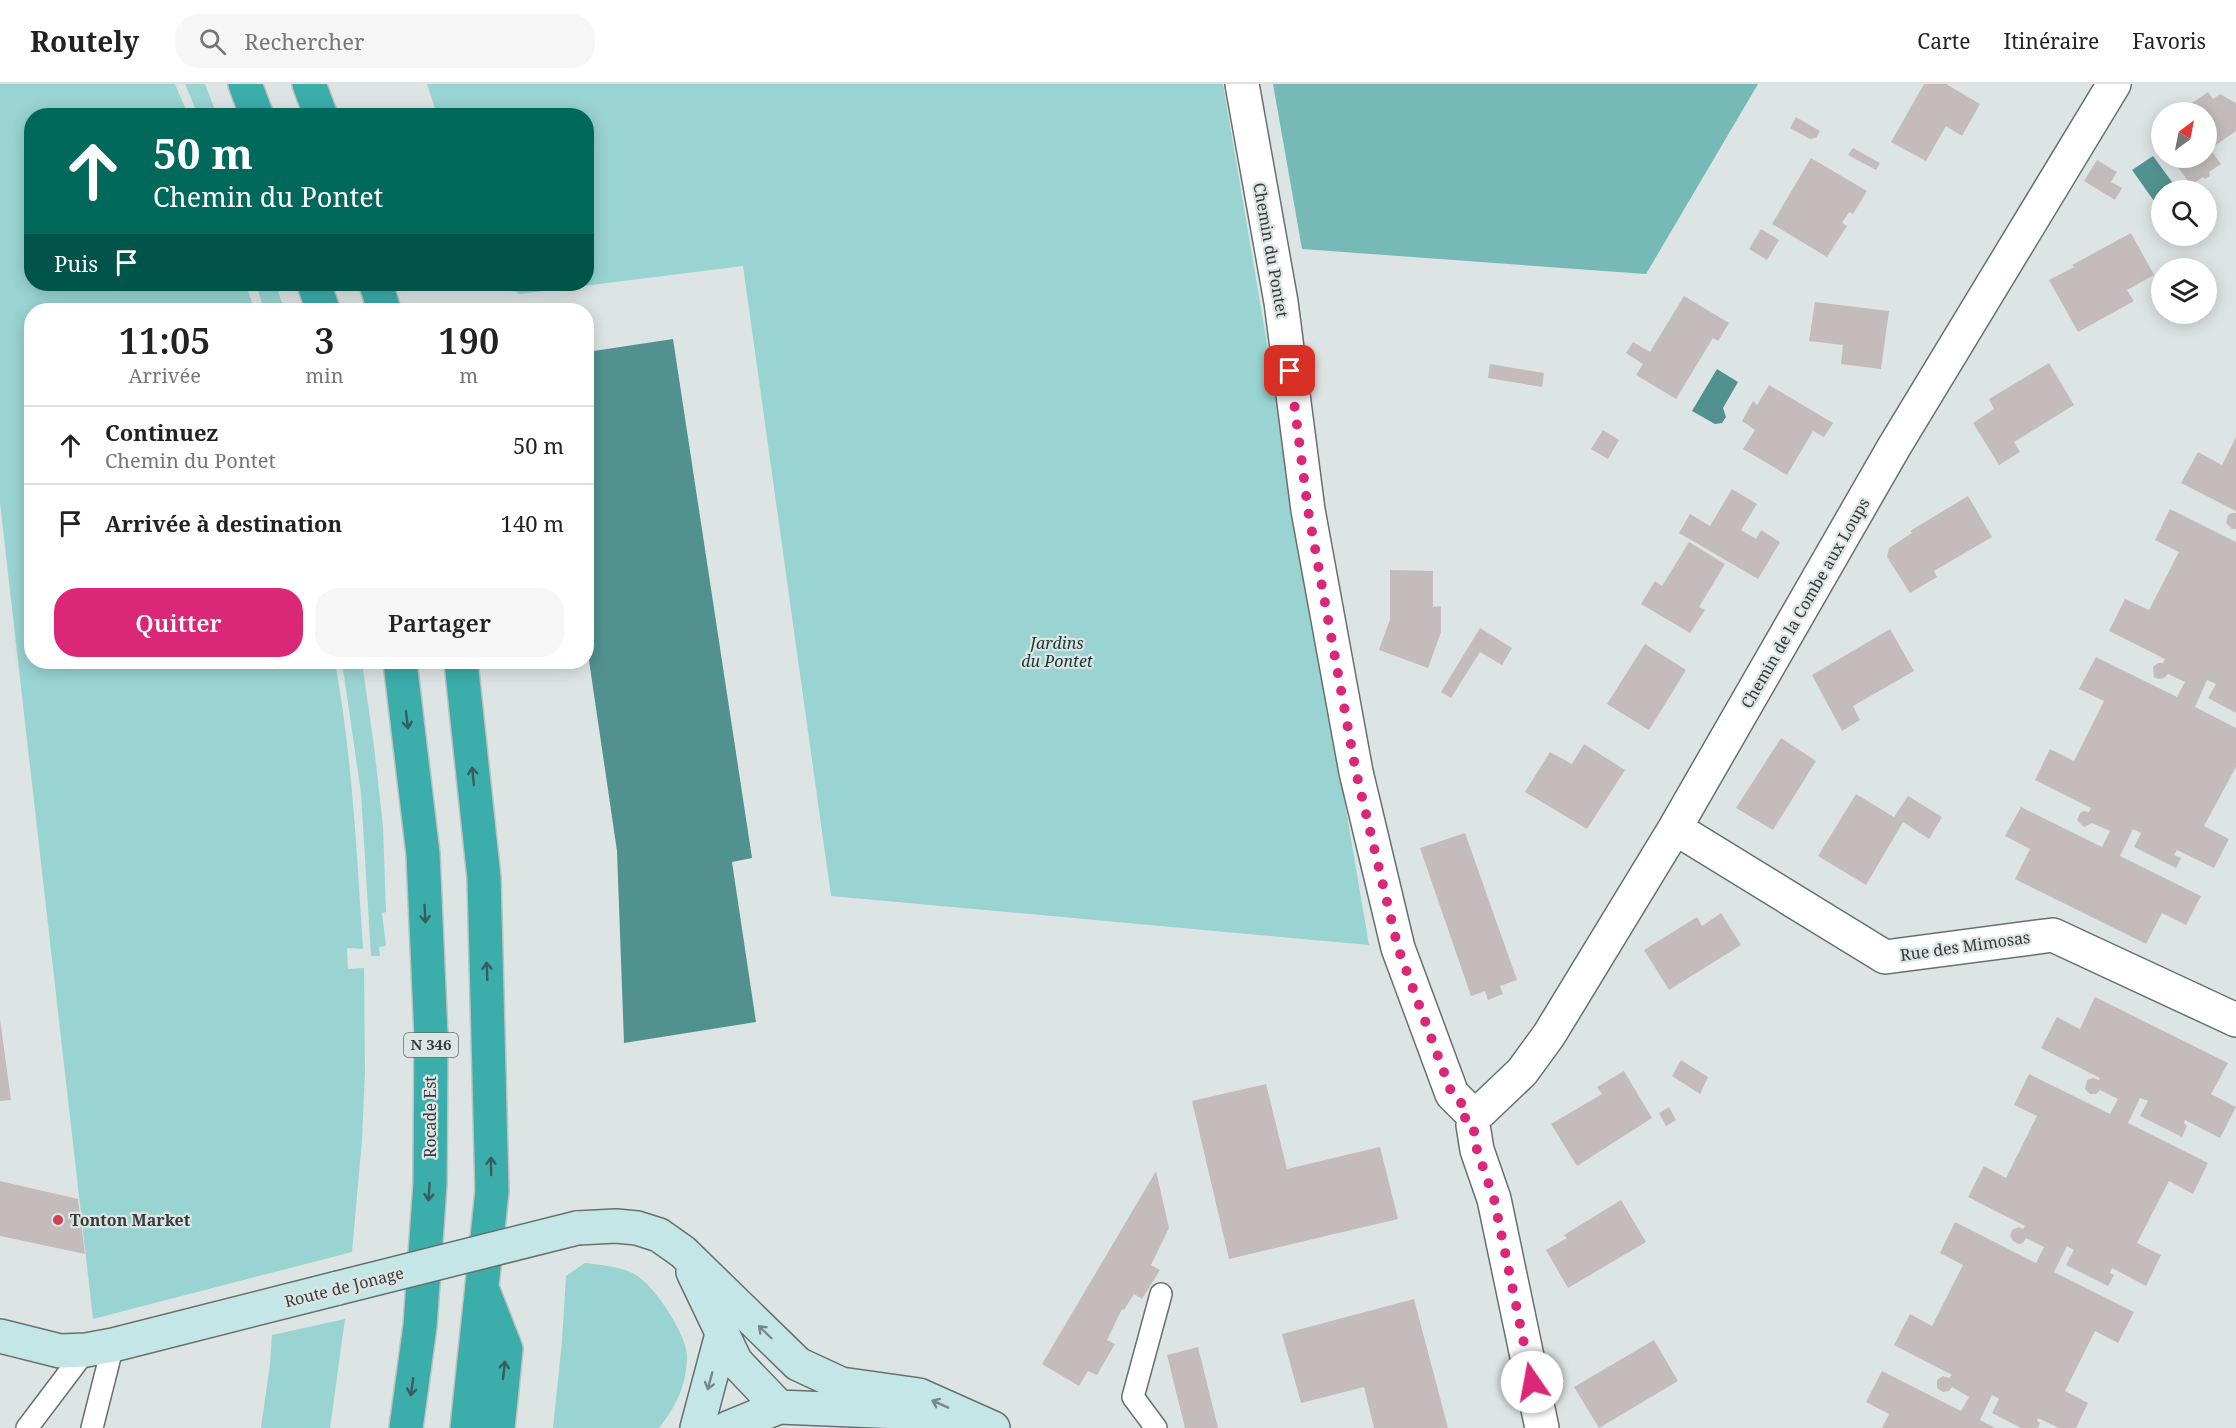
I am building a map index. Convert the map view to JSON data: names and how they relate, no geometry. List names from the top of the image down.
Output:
{
  "streets": {
    "highway": ["N 346", "Rocade Est"],
    "main road": ["Route de Jonage"],
    "street": ["Chemin du Pontet", "Chemin de la Combe aux Loups", "Rue des Mimosas"]
  },
  "crossings": [
    ["Chemin du Pontet", "Chemin de la Combe aux Loups"],
    ["Chemin de la Combe aux Loups", "Rue des Mimosas"]
  ],
  "parks": ["Jardins du Pontet"],
  "places": ["Tonton Market"],
  "north": "top right",
  "page": {
    "header": "Routely",
    "search": "Rechercher",
    "nav": ["Carte", "Itinéraire", "Favoris"],
    "turn": ["50 m", "Chemin du Pontet"],
    "then": "Puis",
    "eta": [
      "11:05",
      "Arrivée",
      "3",
      "min",
      "190",
      "m"
    ],
    "list": [
      {
        "name": "Continuez",
        "note": "Chemin du Pontet",
        "value": "50 m"
      },
      {
        "name": "Arrivée à destination",
        "value": "140 m"
      }
    ],
    "buttons": ["Quitter", "Partager"]
  }
}
